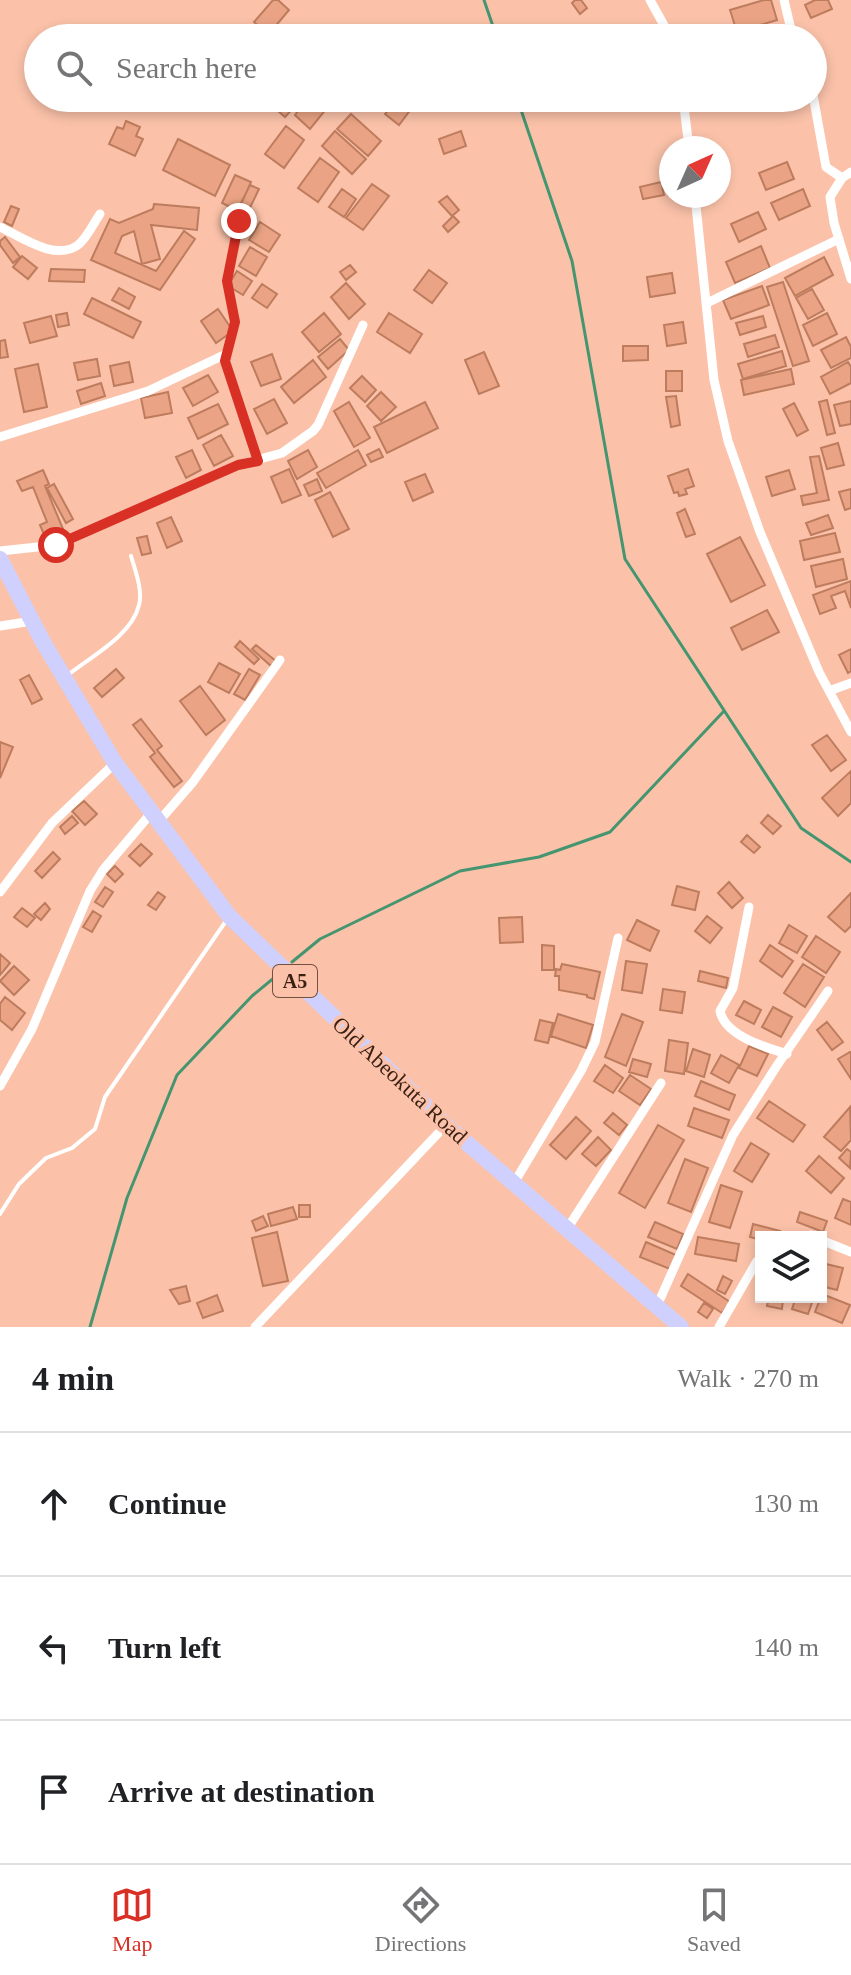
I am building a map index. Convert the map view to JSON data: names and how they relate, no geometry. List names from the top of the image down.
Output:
{
  "streets": {
    "highway": ["A5", "Old Abeokuta Road"]
  },
  "north": "top right",
  "page": {
    "search": "Search here",
    "heading": ["4 min", "Walk · 270 m"],
    "list": [
      ["Continue", "130 m"],
      ["Turn left", "140 m"],
      "Arrive at destination"
    ],
    "nav": ["Map", "Directions", "Saved"]
  }
}
